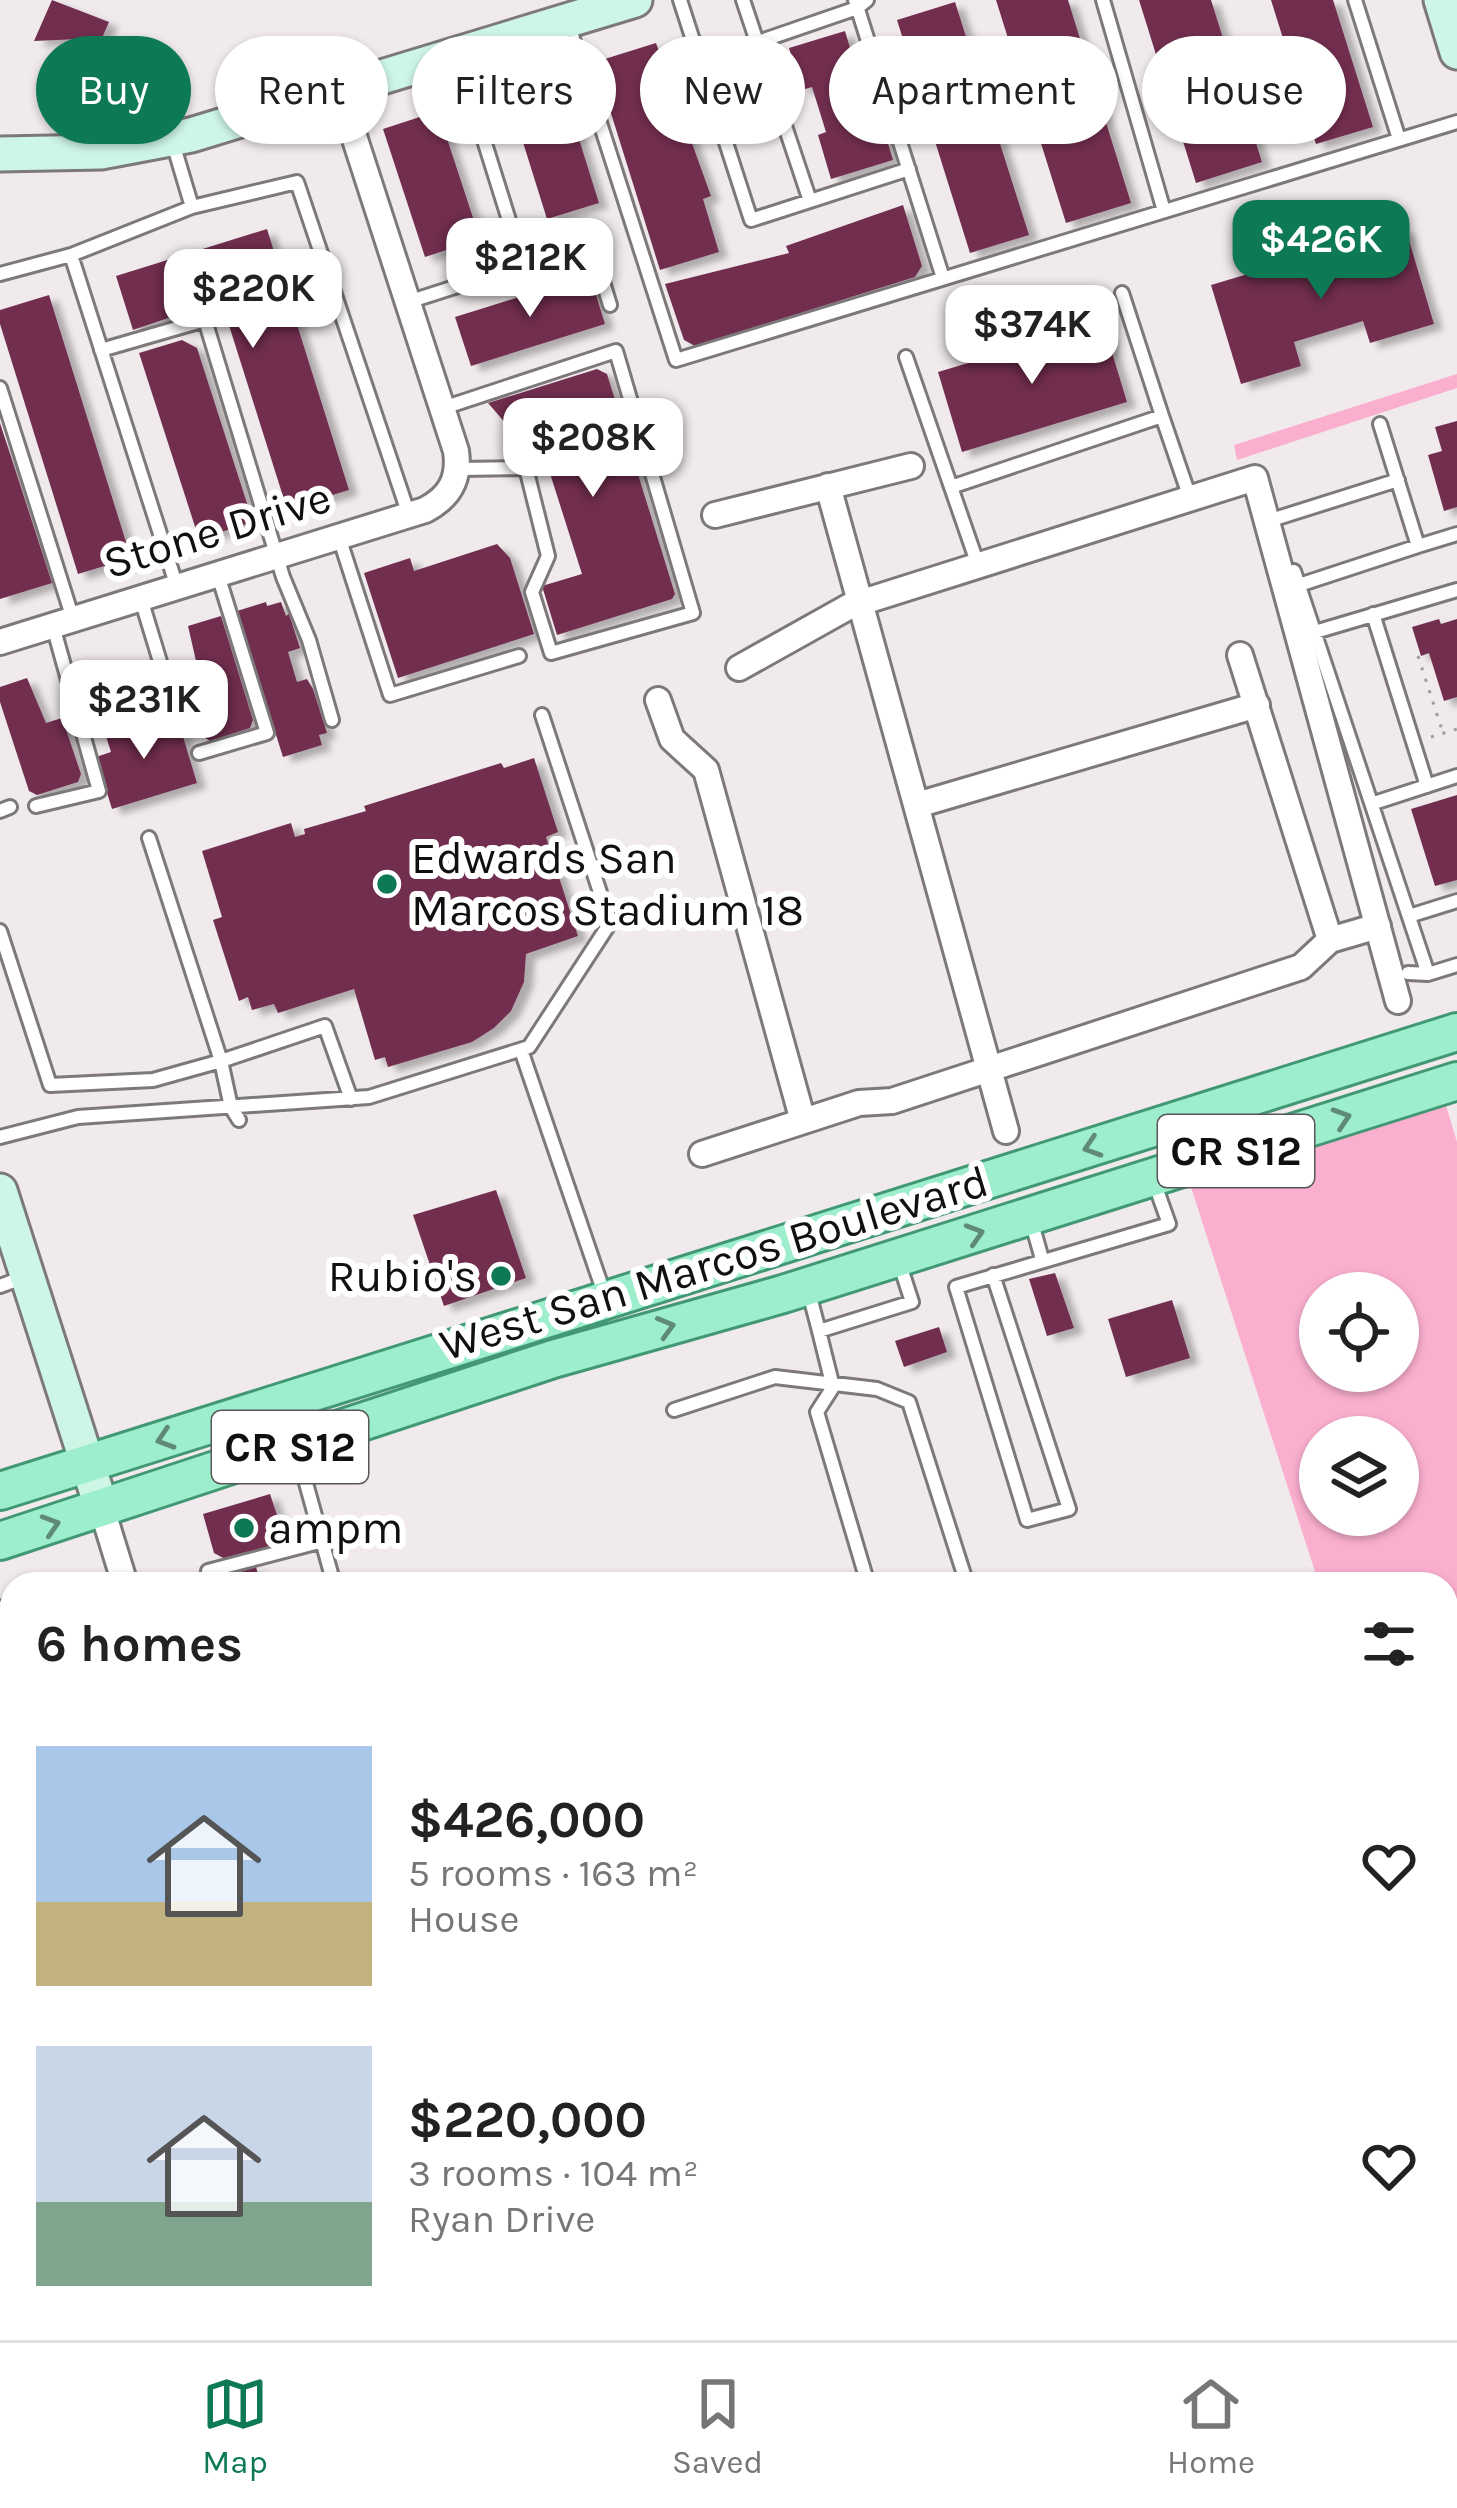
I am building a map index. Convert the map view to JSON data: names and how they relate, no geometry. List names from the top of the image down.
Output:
{
  "streets": {
    "main road": ["CR S12", "West San Marcos Boulevard"],
    "street": ["Stone Drive"]
  },
  "places": ["Edwards San Marcos Stadium 18", "Rubio's", "ampm"],
  "page": {
    "chip": [
      "Buy",
      "Rent",
      "Filters",
      "New",
      "Apartment",
      "House"
    ],
    "price": [
      "$426K",
      "$212K",
      "$220K",
      "$374K",
      "$208K",
      "$231K"
    ],
    "heading": "6 homes",
    "list": [
      {
        "name": "$426,000",
        "note": "5 rooms · 163 m² · House"
      },
      {
        "name": "$220,000",
        "note": "3 rooms · 104 m² · Ryan Drive"
      }
    ],
    "tabs": ["Map", "Saved", "Home"]
  }
}
